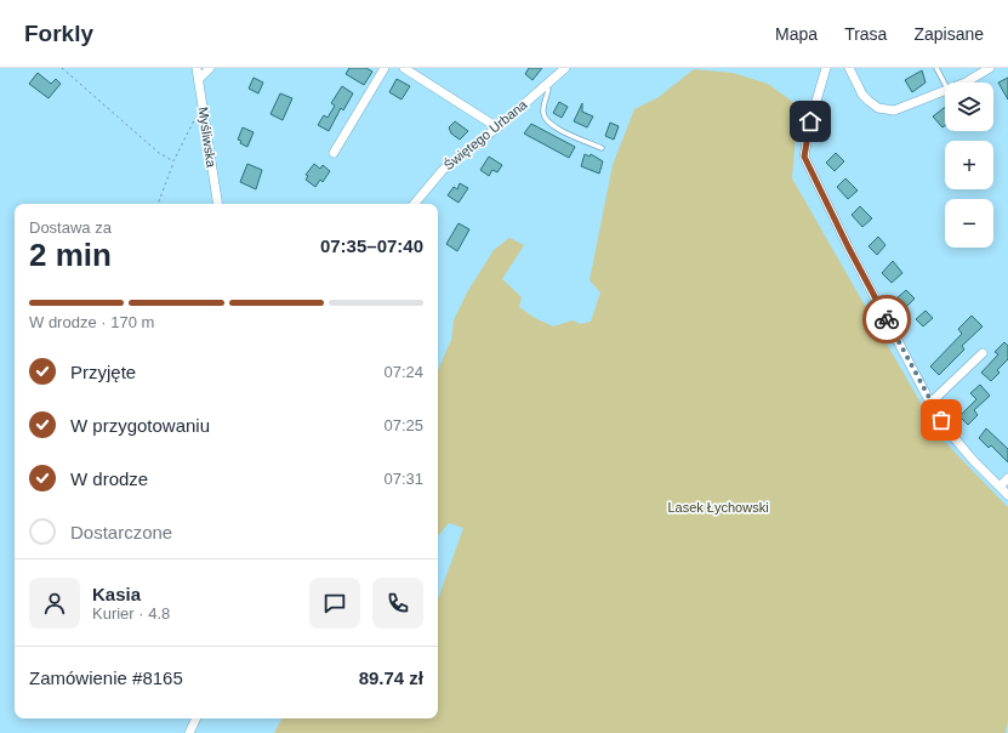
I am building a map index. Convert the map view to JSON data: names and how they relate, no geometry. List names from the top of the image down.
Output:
{
  "streets": {
    "street": ["Świętego Urbana", "Myśliwska"]
  },
  "parks": ["Lasek Łychowski"],
  "page": {
    "header": "Forkly",
    "nav": ["Mapa", "Trasa", "Zapisane"],
    "map_buttons": ["+", "−"],
    "heading": ["2 min", "Dostawa za", "07:35–07:40"],
    "panel": [
      "Kasia",
      "Kurier · 4.8",
      "Zamówienie #8165",
      "89.74 zł"
    ],
    "bar": "W drodze · 170 m",
    "list": [
      ["Przyjęte", "07:24"],
      ["W przygotowaniu", "07:25"],
      ["W drodze", "07:31"],
      "Dostarczone"
    ]
  }
}
